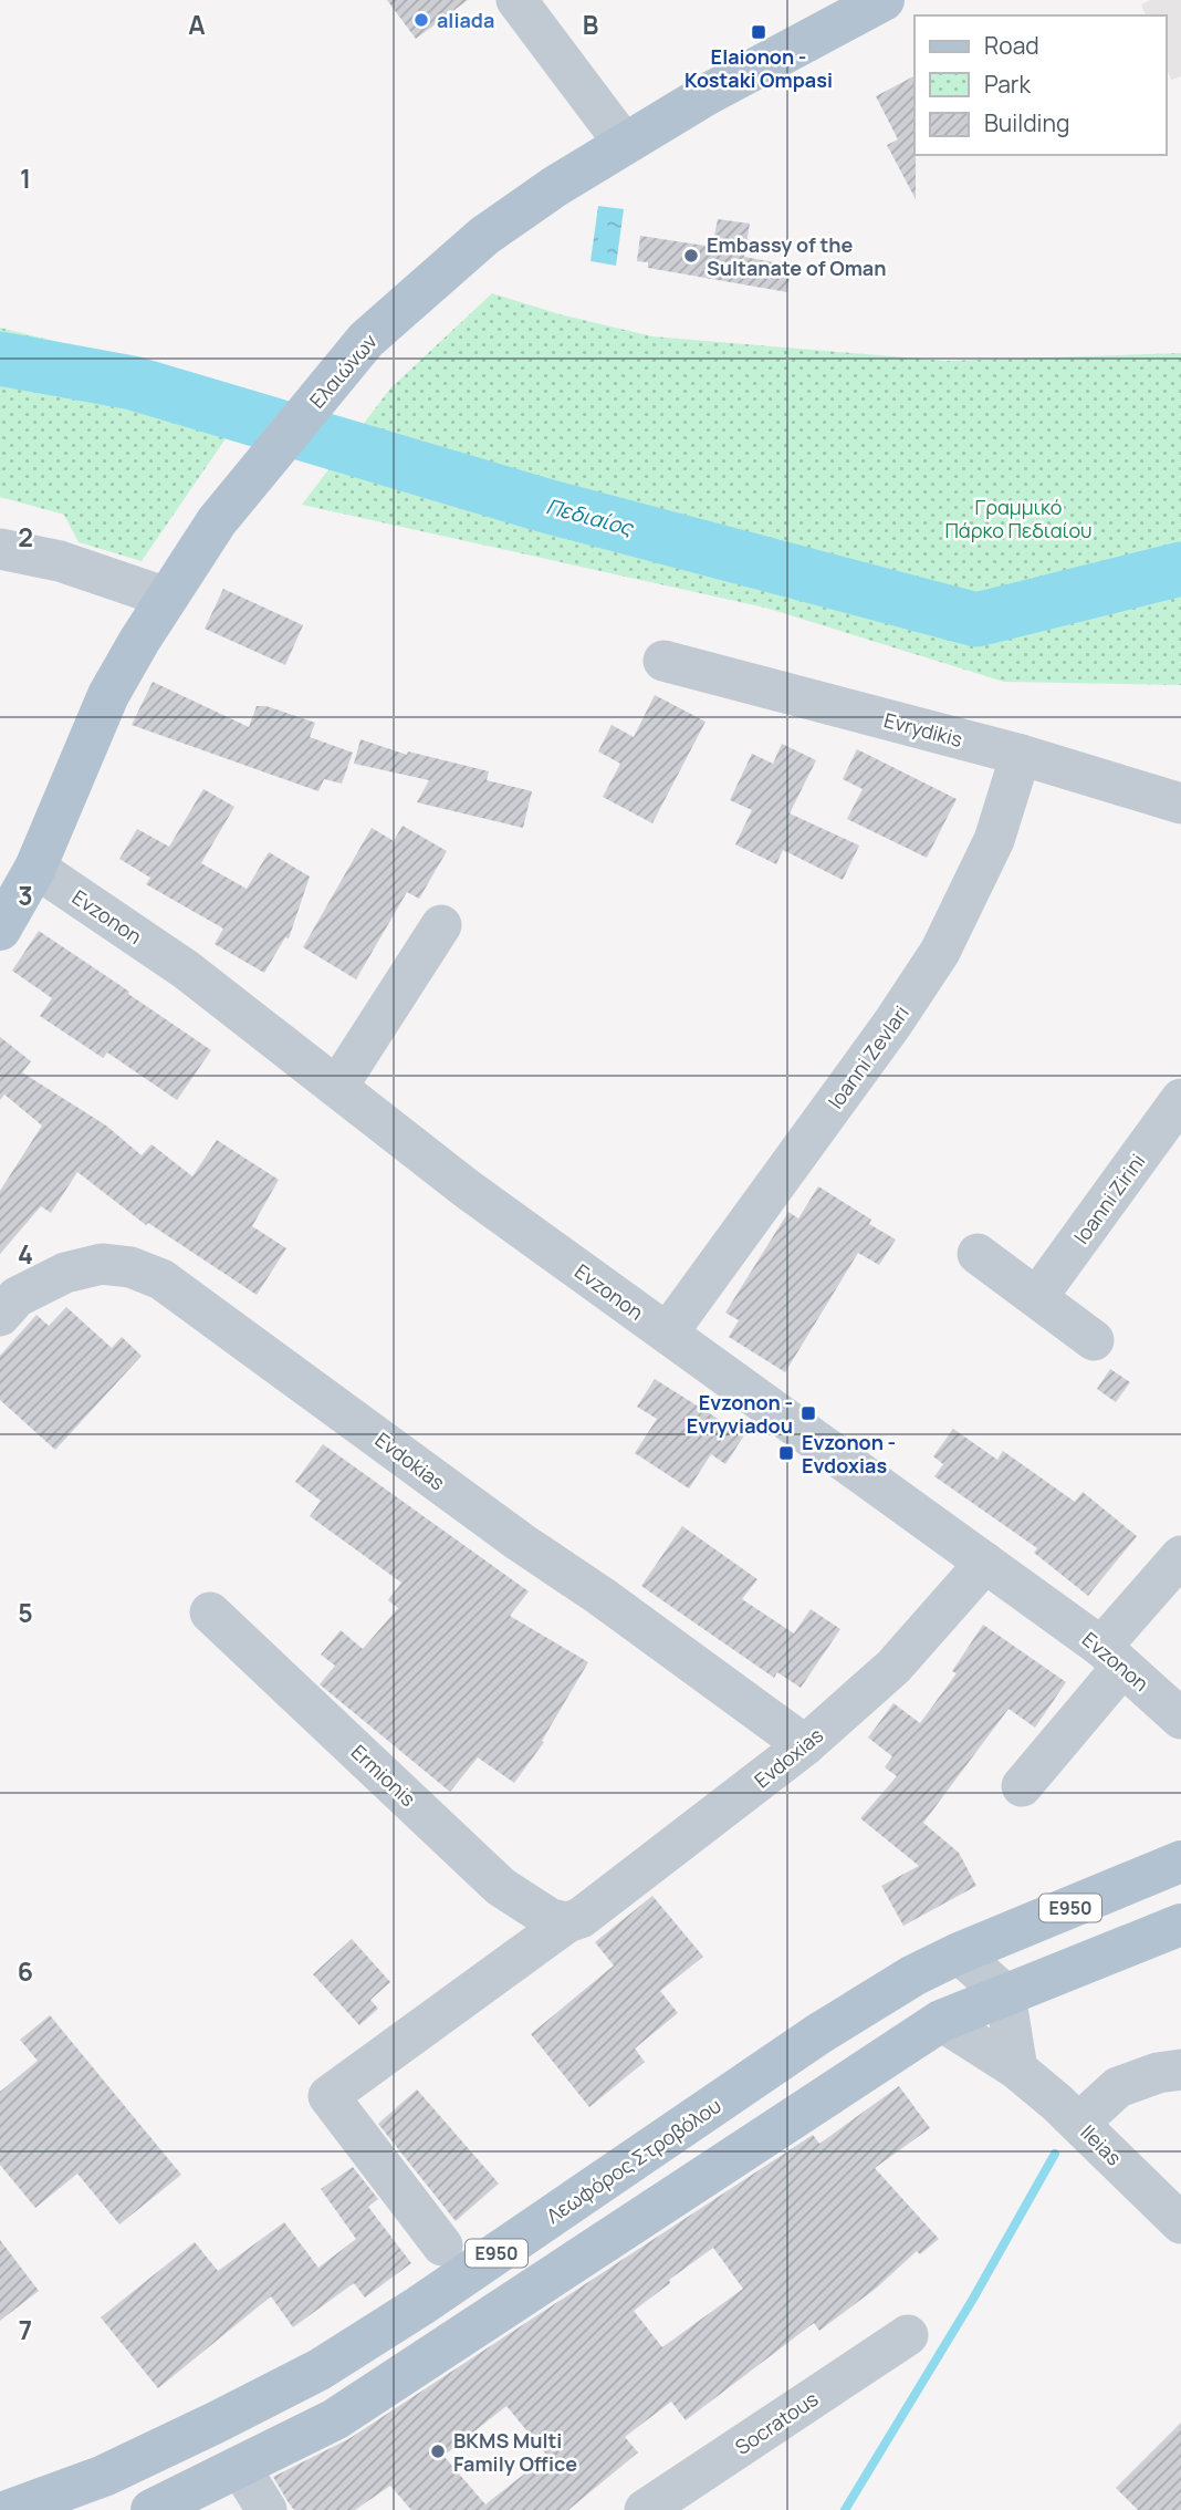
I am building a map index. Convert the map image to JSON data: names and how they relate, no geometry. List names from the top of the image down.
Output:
{
  "streets": {
    "main road": ["Ελαιώνων", "E950", "Λεωφόρος Στροβόλου"],
    "street": [
      "Evrydikis",
      "Evzonon",
      "Ioanni Zevlari",
      "Ioanni Zirini",
      "Evdokias",
      "Evdoxias",
      "Ermionis",
      "Ileias",
      "Socratous"
    ]
  },
  "crossings": [
    ["Ελαιώνων", "Evzonon"],
    ["Evrydikis", "Ioanni Zevlari"],
    ["Evzonon", "Ioanni Zevlari"],
    ["Evzonon", "Evdoxias"],
    ["Evdokias", "Evdoxias"],
    ["Evdoxias", "Ermionis"],
    ["E950", "Ileias"]
  ],
  "water": ["Πεδιαίος"],
  "parks": ["Γραμμικό Πάρκο Πεδιαίου"],
  "places": {
    "other": ["aliada", "Embassy of the Sultanate of Oman", "BKMS Multi Family Office"],
    "transit": ["Elaionon - Kostaki Ompasi", "Evzonon - Evryviadou", "Evzonon - Evdoxias"]
  },
  "legend": ["Road", "Park", "Building"],
  "grid": {
    "columns": ["A", "B"],
    "rows": [
      "1",
      "2",
      "3",
      "4",
      "5",
      "6",
      "7"
    ]
  }
}
